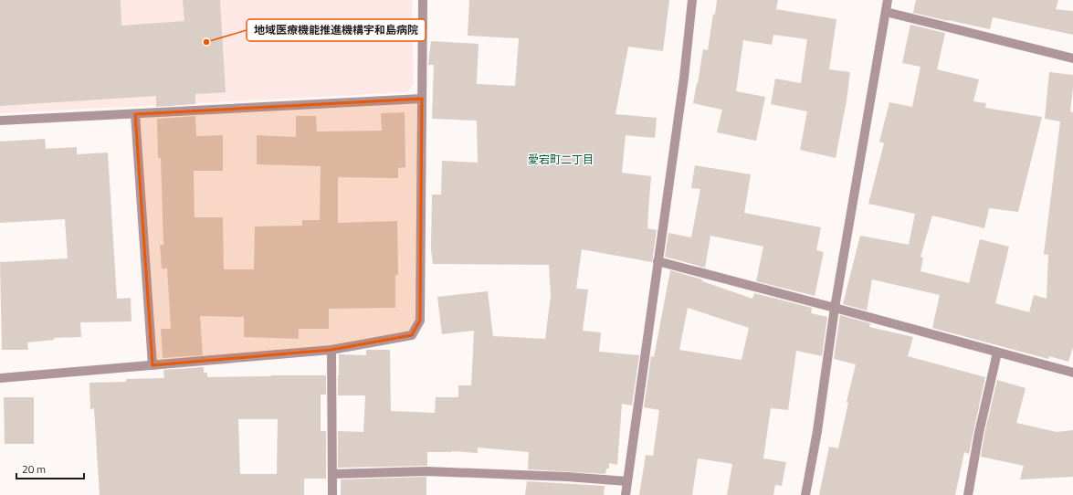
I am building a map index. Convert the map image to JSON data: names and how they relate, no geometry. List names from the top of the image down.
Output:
{
  "districts": ["愛宕町二丁目"],
  "places": ["地域医療機能推進機構宇和島病院"],
  "scale_bar": "20 m"
}
